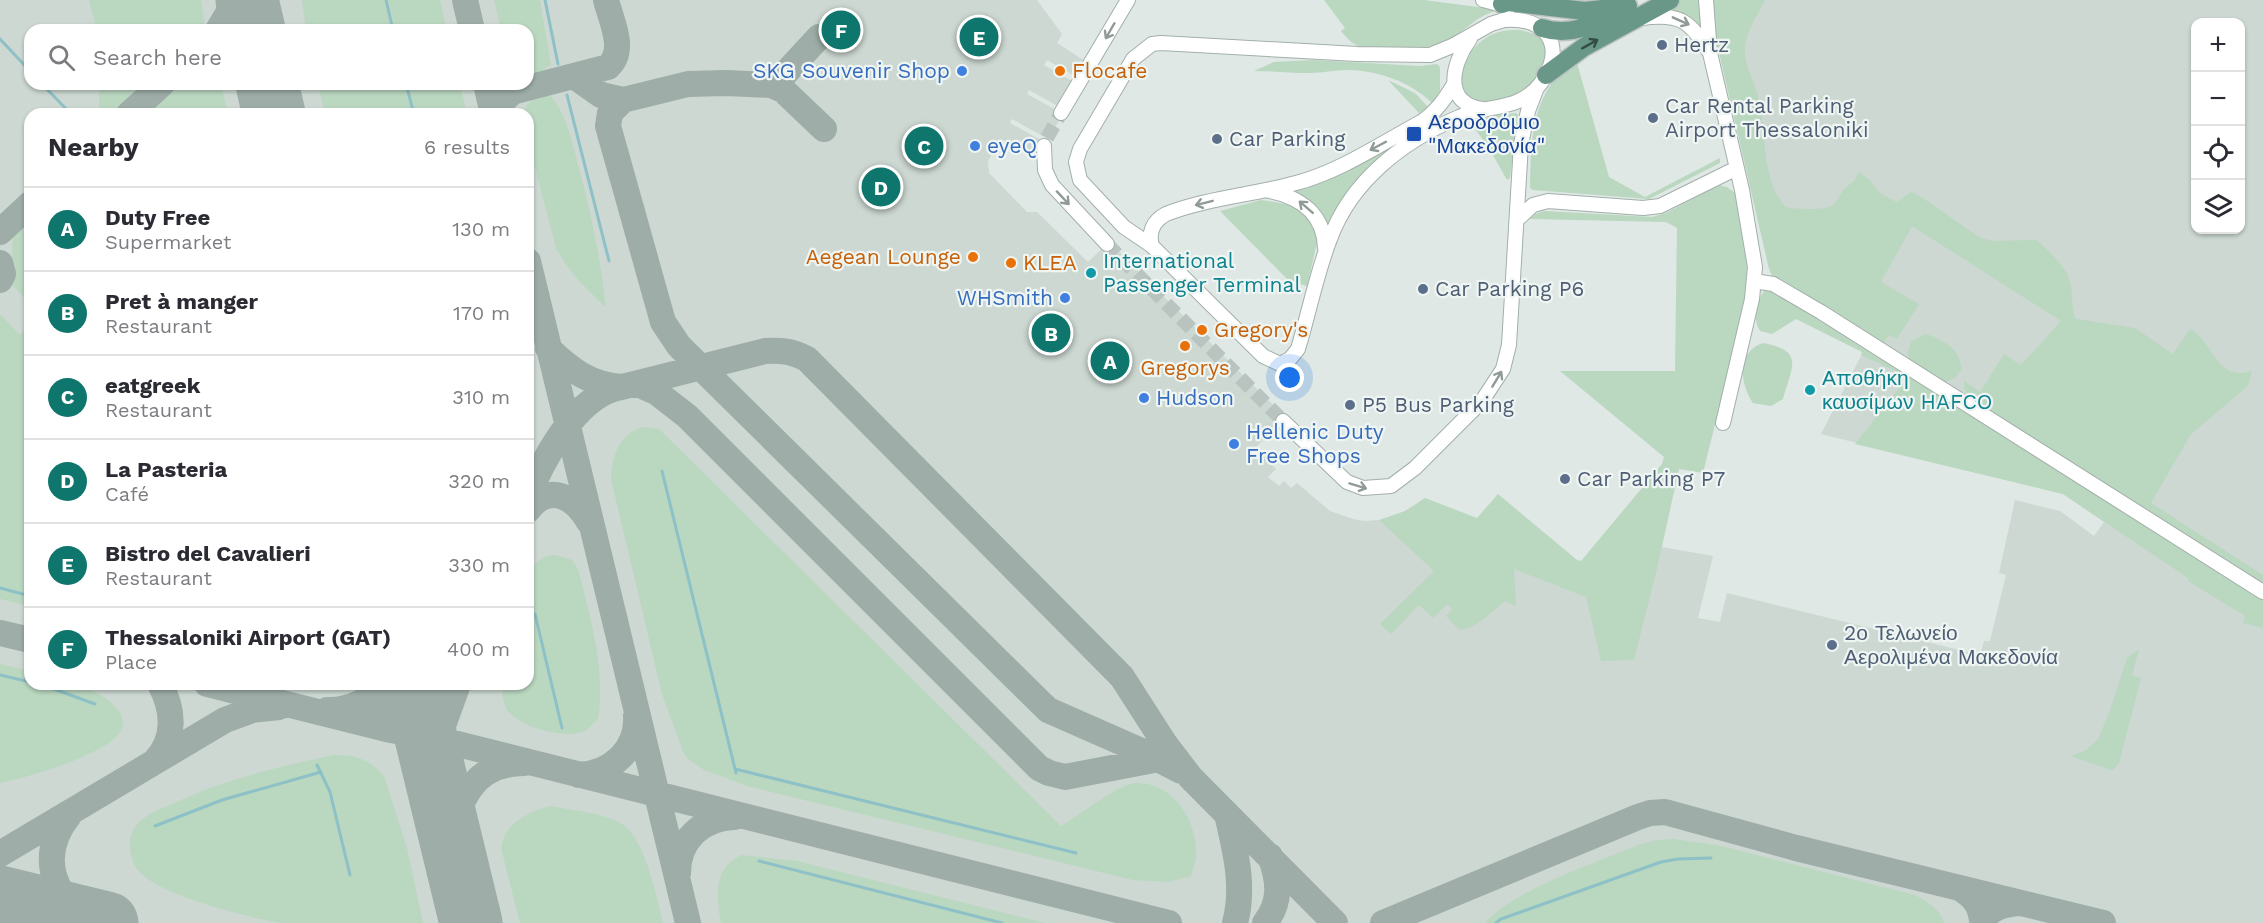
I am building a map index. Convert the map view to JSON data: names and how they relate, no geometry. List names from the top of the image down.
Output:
{
  "places": {
    "other": [
      "Hertz",
      "SKG Souvenir Shop",
      "Flocafe",
      "Car Rental Parking Airport Thessaloniki",
      "Car Parking",
      "eyeQ",
      "Aegean Lounge",
      "KLEA",
      "International Passenger Terminal",
      "Car Parking P6",
      "WHSmith",
      "Gregory's",
      "Gregorys",
      "Αποθήκη καυσίμων HAFCO",
      "Hudson",
      "P5 Bus Parking",
      "Hellenic Duty Free Shops",
      "Car Parking P7",
      "2ο Τελωνείο Αερολιμένα Μακεδονία"
    ],
    "transit": ["Αεροδρόμιο \"Μακεδονία\""]
  },
  "page": {
    "pins": [
      "F",
      "E",
      "C",
      "D",
      "B",
      "A"
    ],
    "map_buttons": ["+", "−"],
    "search": "Search here",
    "heading": ["Nearby", "6 results"],
    "list": [
      {
        "mark": "A",
        "name": "Duty Free",
        "note": "Supermarket",
        "value": "130 m"
      },
      {
        "mark": "B",
        "name": "Pret à manger",
        "note": "Restaurant",
        "value": "170 m"
      },
      {
        "mark": "C",
        "name": "eatgreek",
        "note": "Restaurant",
        "value": "310 m"
      },
      {
        "mark": "D",
        "name": "La Pasteria",
        "note": "Café",
        "value": "320 m"
      },
      {
        "mark": "E",
        "name": "Bistro del Cavalieri",
        "note": "Restaurant",
        "value": "330 m"
      },
      {
        "mark": "F",
        "name": "Thessaloniki Airport (GAT)",
        "note": "Place",
        "value": "400 m"
      }
    ]
  }
}
